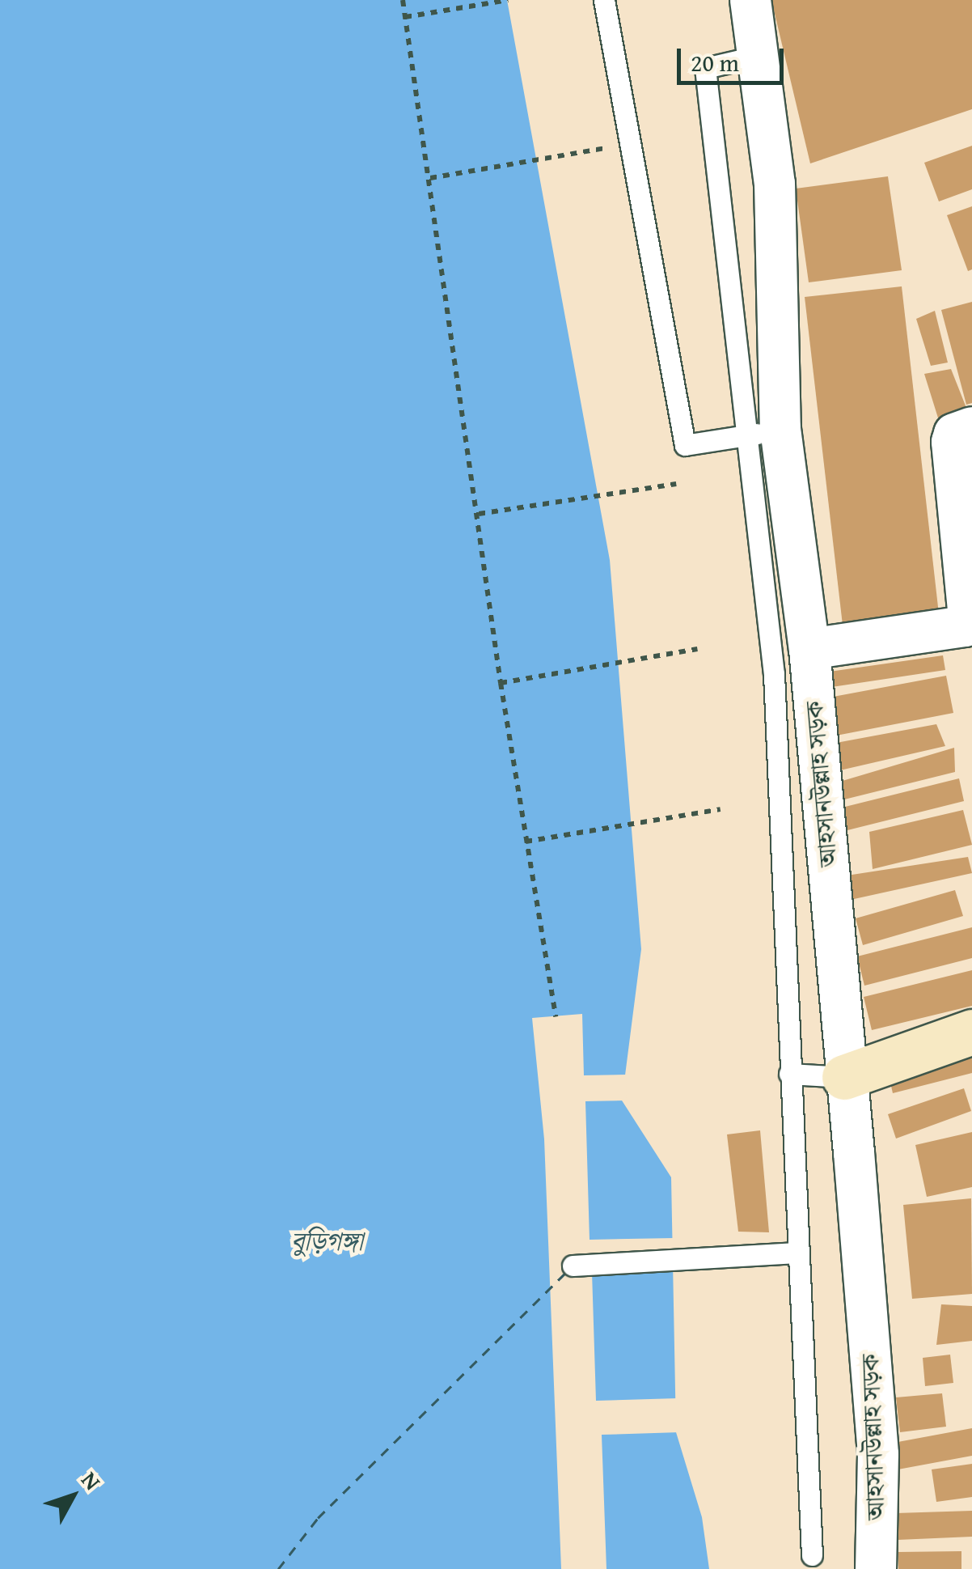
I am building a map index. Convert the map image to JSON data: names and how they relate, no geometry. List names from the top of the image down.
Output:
{
  "streets": {
    "street": ["আহসানউল্লাহ সড়ক"]
  },
  "water": ["বুড়িগঙ্গা"],
  "scale_bar": "20 m",
  "north": "top right"
}
